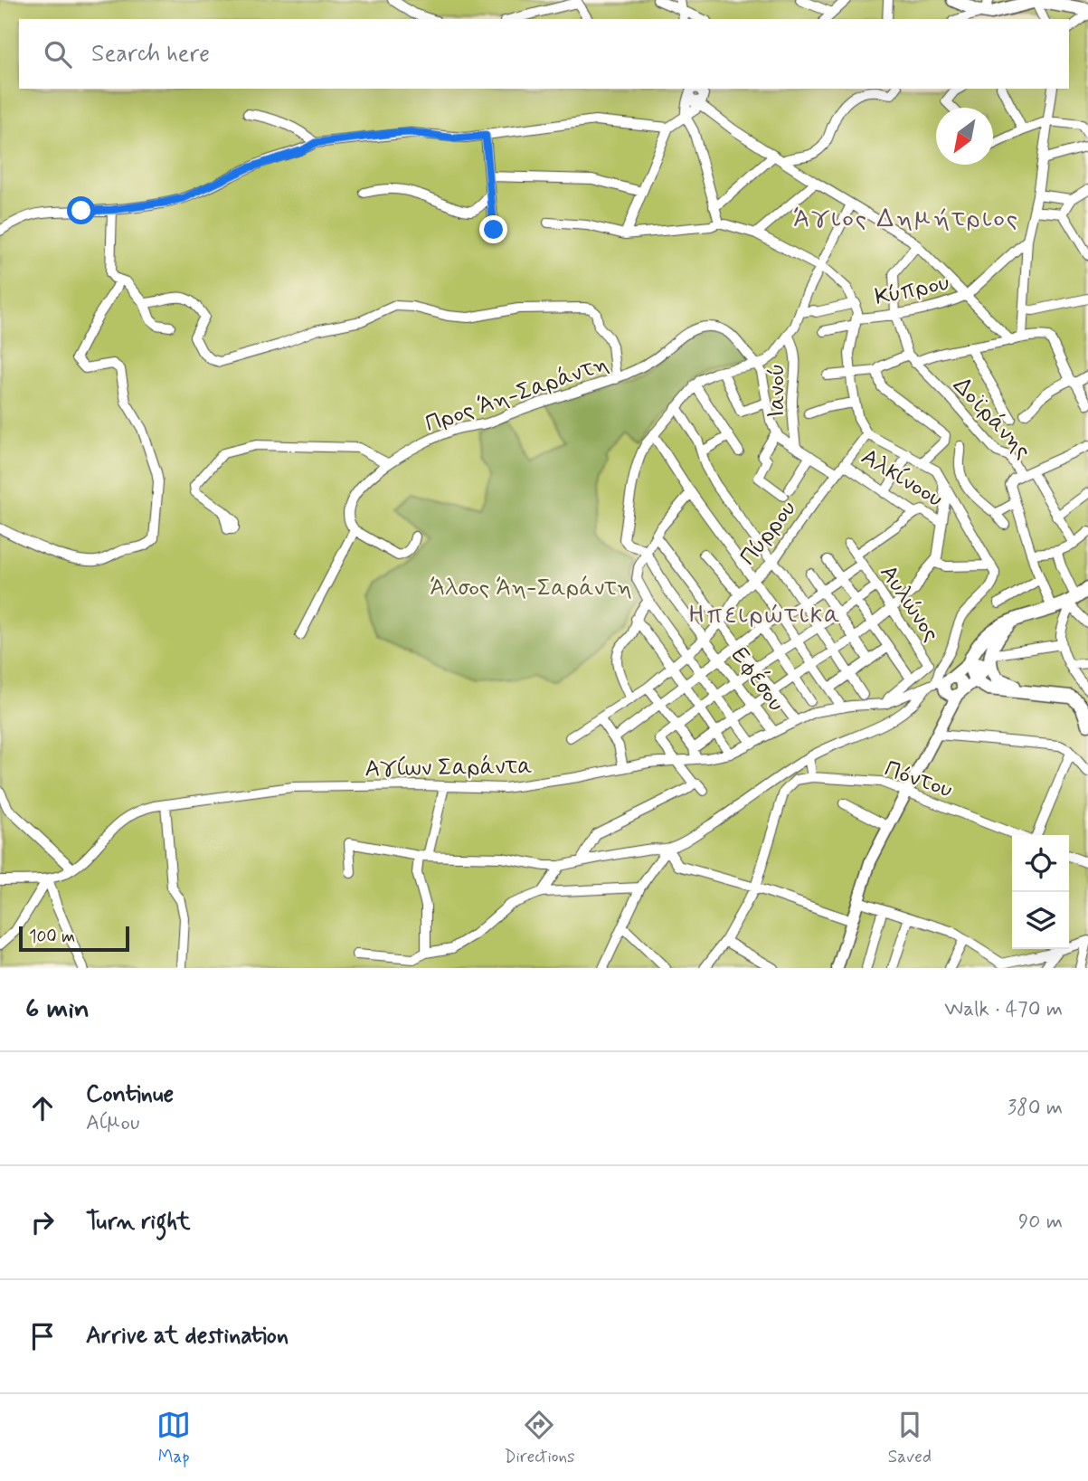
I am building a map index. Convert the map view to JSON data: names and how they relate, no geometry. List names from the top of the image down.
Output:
{
  "streets": {
    "street": [
      "Κύπρου",
      "Ιανού",
      "Προς Άη-Σαράντη",
      "Δοϊράνης",
      "Αλκίνοου",
      "Πύρρου",
      "Αυλώνος",
      "Εφέσου",
      "Αγίων Σαράντα",
      "Πόντου"
    ]
  },
  "crossings": [
    ["Αλκίνοου", "Πύρρου"],
    ["Πύρρου", "Εφέσου"],
    ["Αυλώνος", "Αγίων Σαράντα"],
    ["Εφέσου", "Αγίων Σαράντα"]
  ],
  "districts": ["Άγιος Δημήτριος", "Ηπειρώτικα"],
  "parks": ["Άλσος Άη-Σαράντη"],
  "scale_bar": "100 m",
  "north": "bottom left",
  "page": {
    "search": "Search here",
    "scale": "100 m",
    "heading": ["6 min", "Walk · 470 m"],
    "list": [
      ["Continue", "Αίμου", "380 m"],
      ["Turn right", "90 m"],
      "Arrive at destination"
    ],
    "nav": ["Map", "Directions", "Saved"]
  }
}
